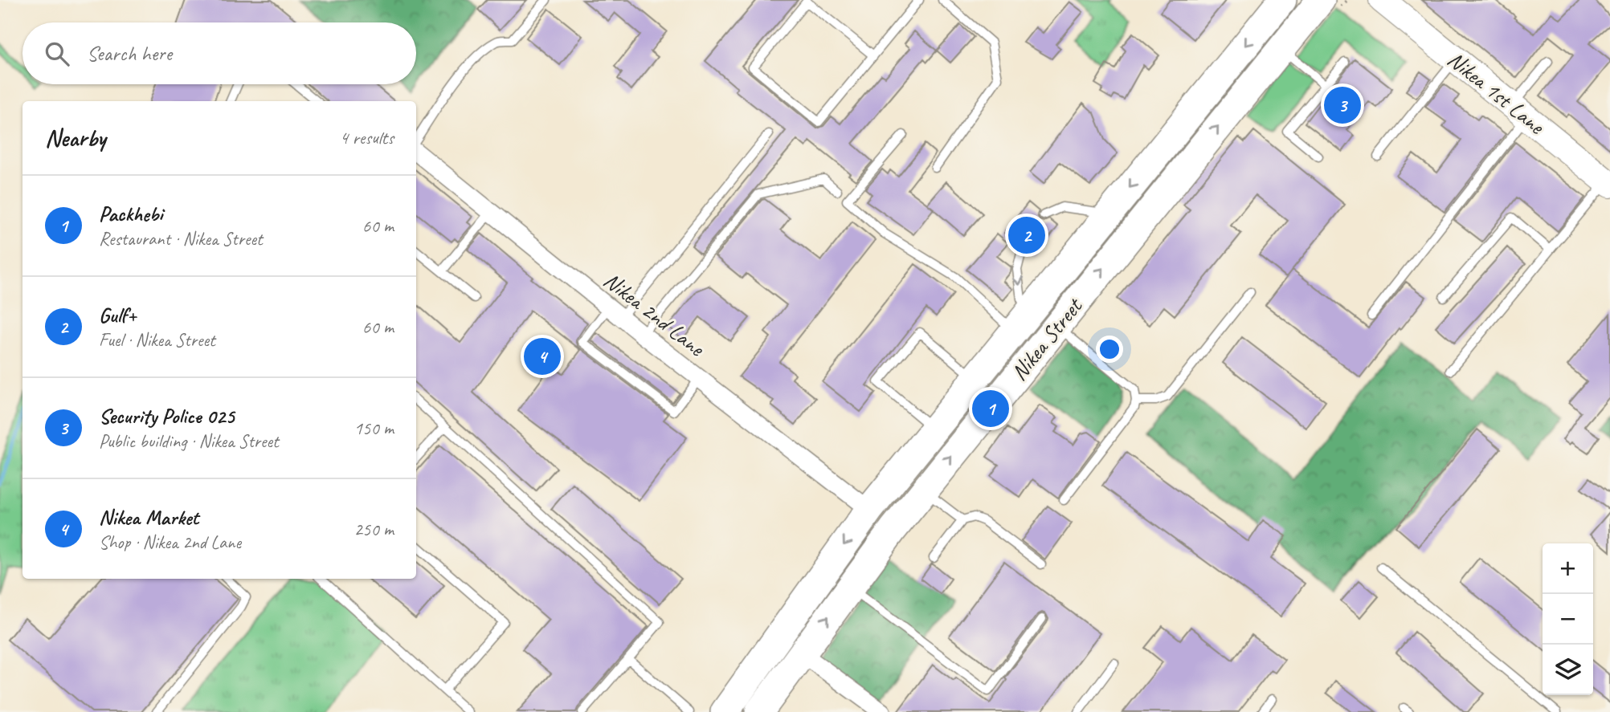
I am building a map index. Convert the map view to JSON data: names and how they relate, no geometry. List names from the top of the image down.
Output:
{
  "streets": {
    "main road": ["Nikea Street"],
    "street": ["Nikea 1st Lane", "Nikea 2nd Lane"]
  },
  "crossings": [
    ["Nikea 2nd Lane", "Nikea Street"]
  ],
  "page": {
    "search": "Search here",
    "pins": [
      "3",
      "2",
      "4",
      "1"
    ],
    "heading": ["Nearby", "4 results"],
    "list": [
      {
        "mark": "1",
        "name": "Packhebi",
        "note": "Restaurant · Nikea Street",
        "value": "60 m"
      },
      {
        "mark": "2",
        "name": "Gulf+",
        "note": "Fuel · Nikea Street",
        "value": "60 m"
      },
      {
        "mark": "3",
        "name": "Security Police 025",
        "note": "Public building · Nikea Street",
        "value": "150 m"
      },
      {
        "mark": "4",
        "name": "Nikea Market",
        "note": "Shop · Nikea 2nd Lane",
        "value": "250 m"
      }
    ],
    "map_buttons": ["+", "−"]
  }
}
